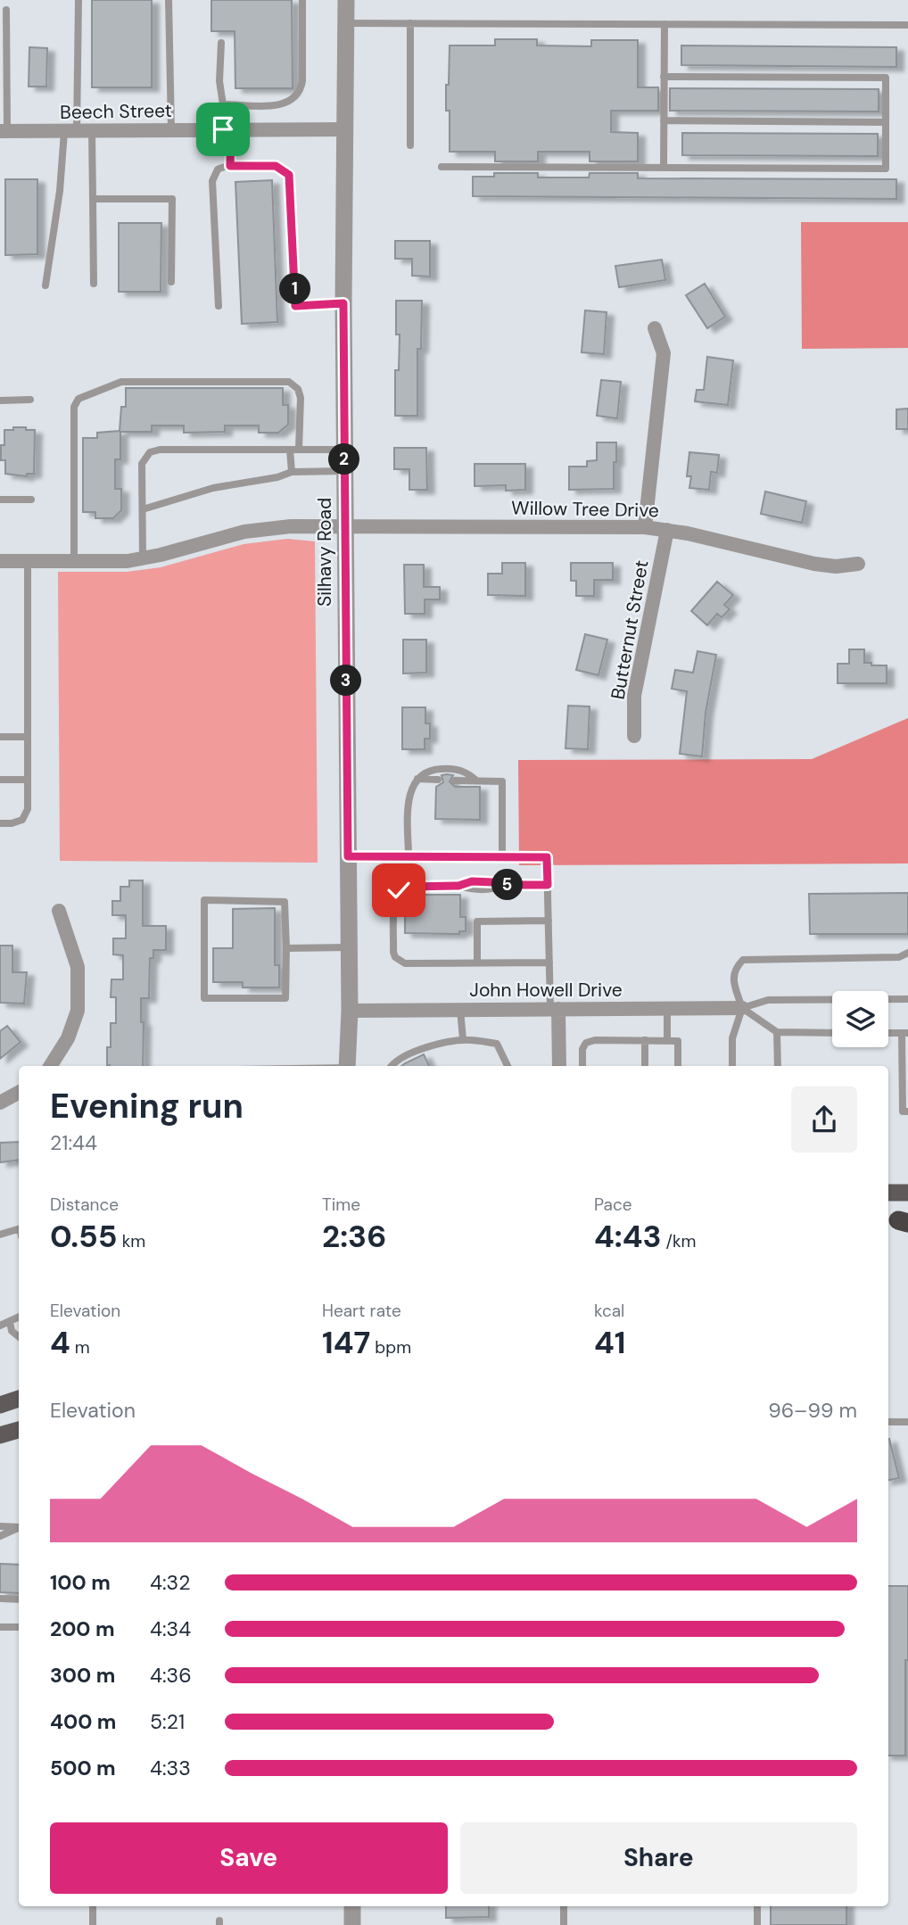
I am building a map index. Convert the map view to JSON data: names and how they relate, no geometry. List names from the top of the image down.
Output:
{
  "streets": {
    "street": [
      "Beech Street",
      "Willow Tree Drive",
      "Silhavy Road",
      "Butternut Street",
      "John Howell Drive"
    ]
  },
  "crossings": [
    ["Beech Street", "Silhavy Road"],
    ["Willow Tree Drive", "Silhavy Road"],
    ["Willow Tree Drive", "Butternut Street"],
    ["Silhavy Road", "John Howell Drive"]
  ],
  "page": {
    "pins": [
      "1",
      "2",
      "3",
      "5"
    ],
    "heading": ["Evening run", "21:44"],
    "stats": [
      ["Distance", "0.55 km"],
      ["Time", "2:36"],
      ["Pace", "4:43 /km"],
      ["Elevation", "4 m"],
      ["Heart rate", "147 bpm"],
      ["kcal", "41"]
    ],
    "chart": ["Elevation", "96–99 m"],
    "list": [
      {
        "name": "100 m",
        "note": "4:32"
      },
      {
        "name": "200 m",
        "note": "4:34"
      },
      {
        "name": "300 m",
        "note": "4:36"
      },
      {
        "name": "400 m",
        "note": "5:21"
      },
      {
        "name": "500 m",
        "note": "4:33"
      }
    ],
    "buttons": ["Save", "Share"]
  }
}
